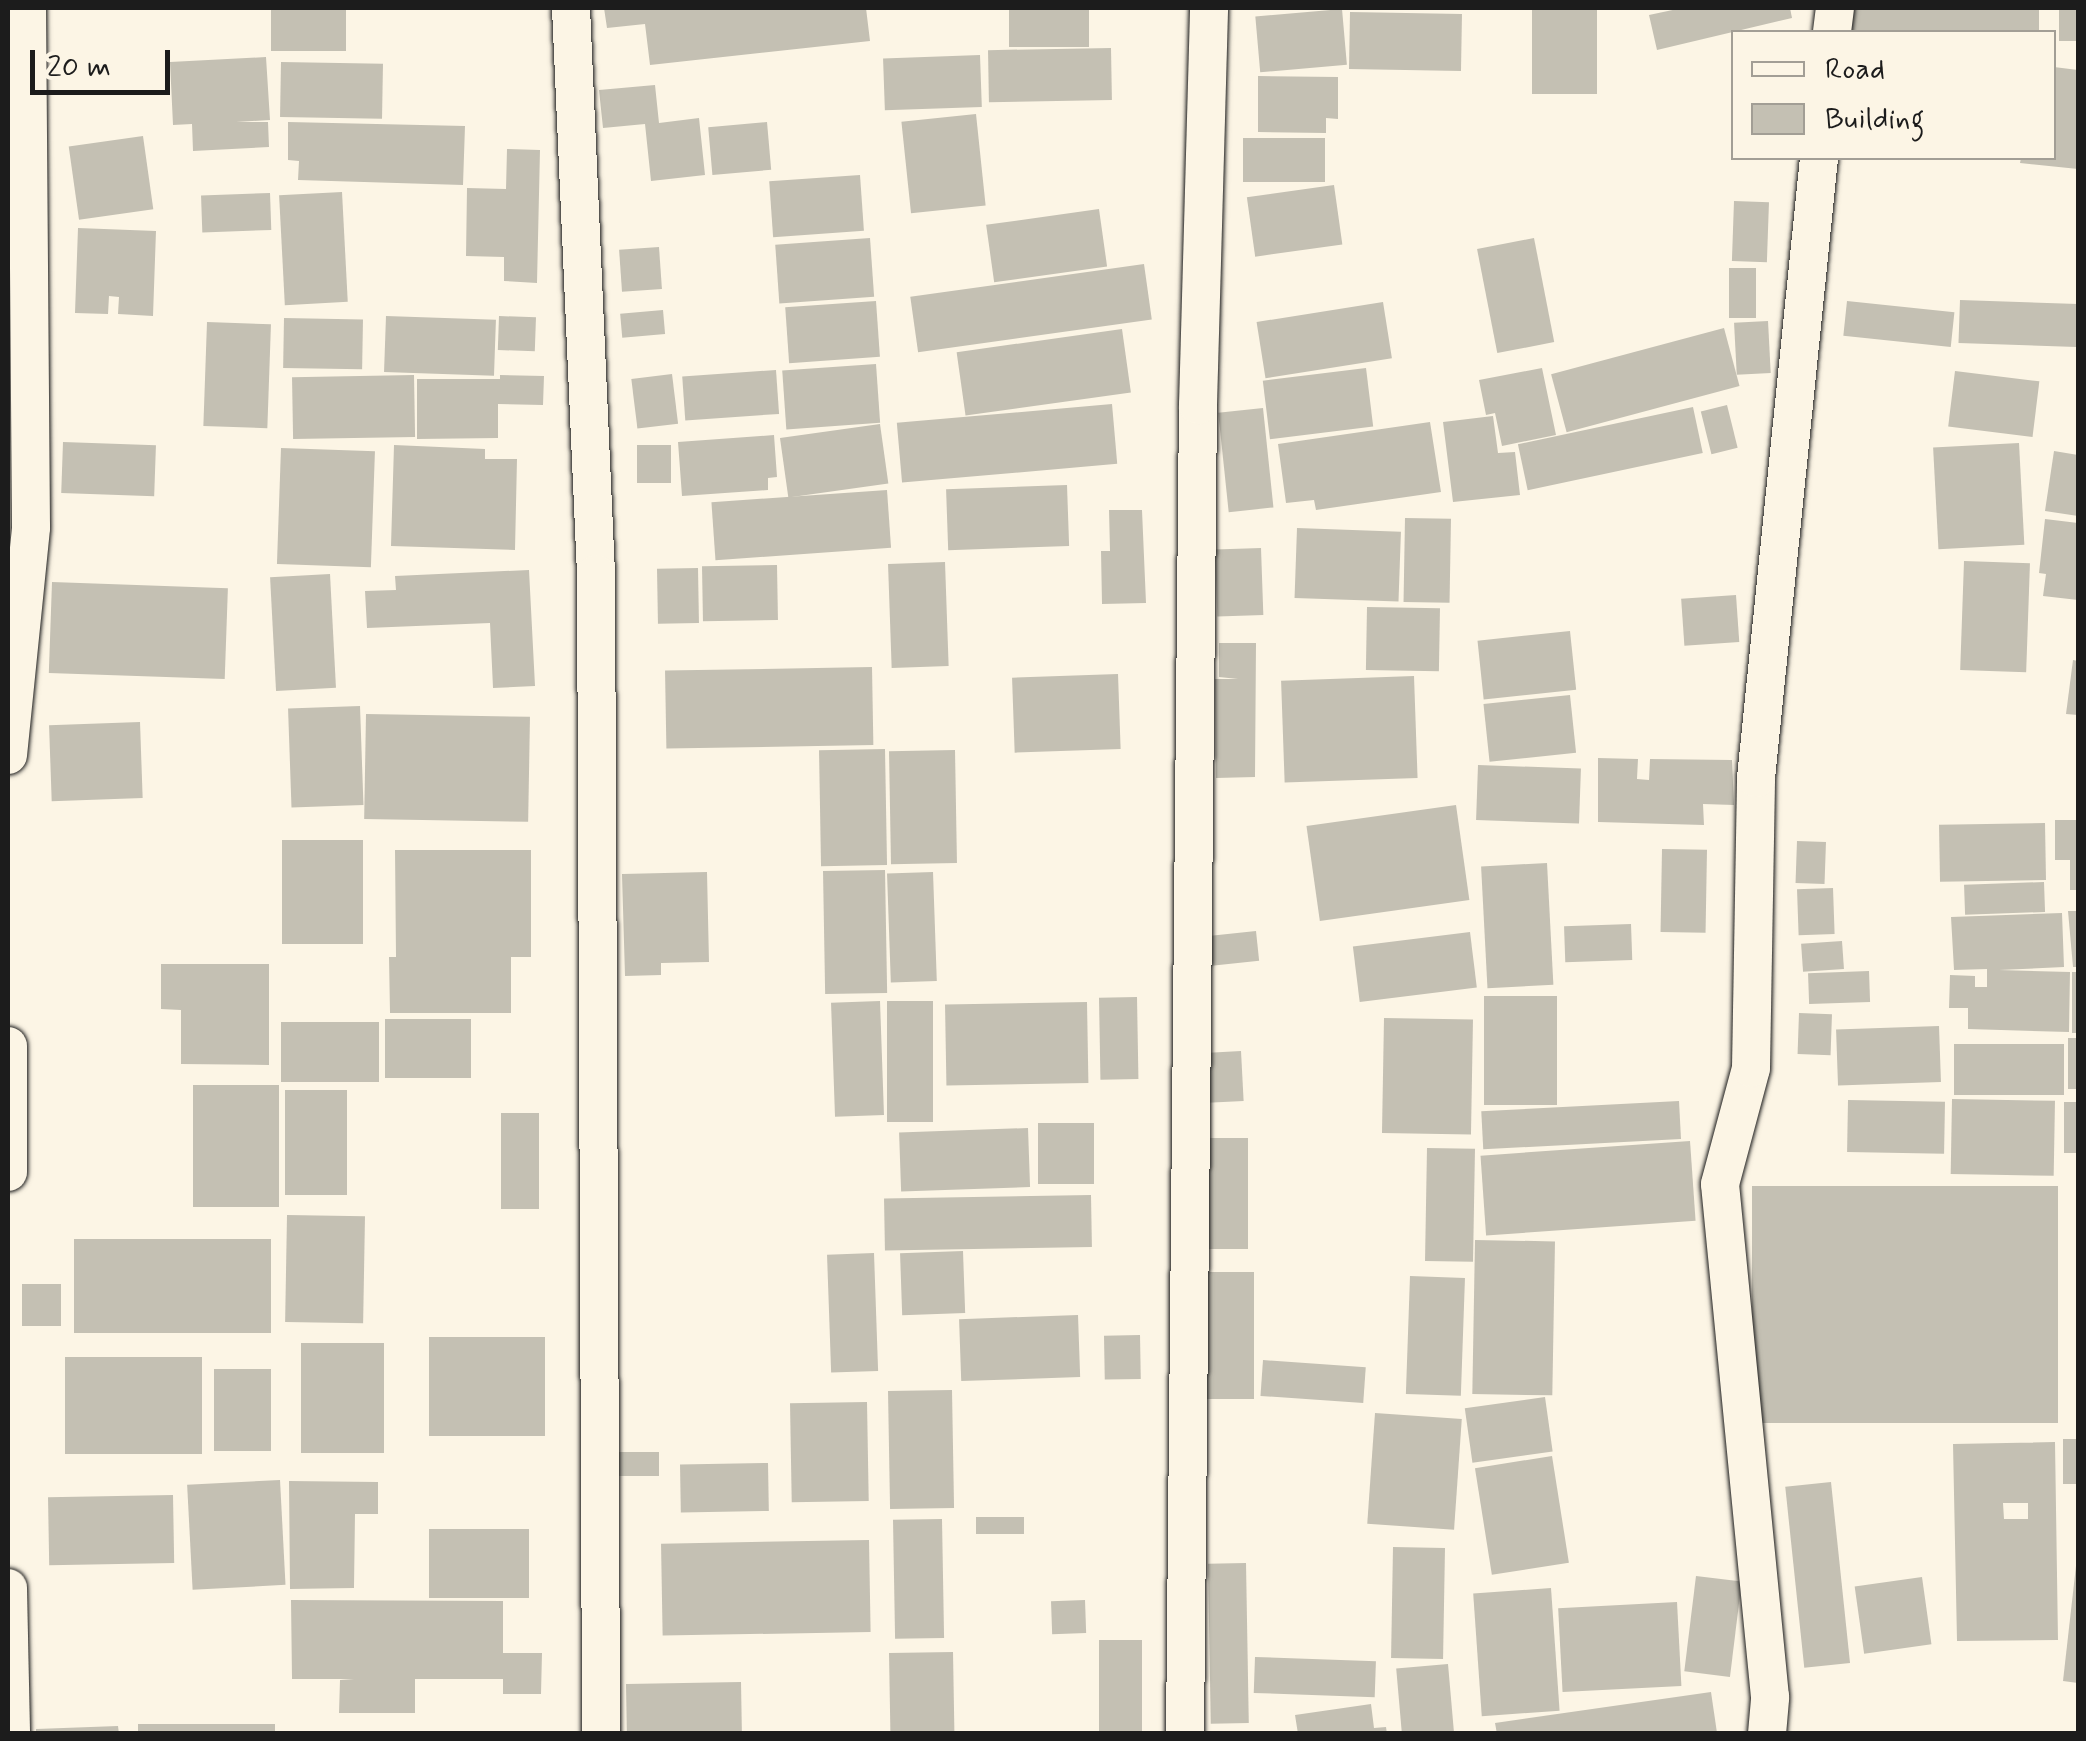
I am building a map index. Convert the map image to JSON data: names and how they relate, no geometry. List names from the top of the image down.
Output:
{
  "legend": ["Road", "Building"],
  "scale_bar": "20 m"
}
